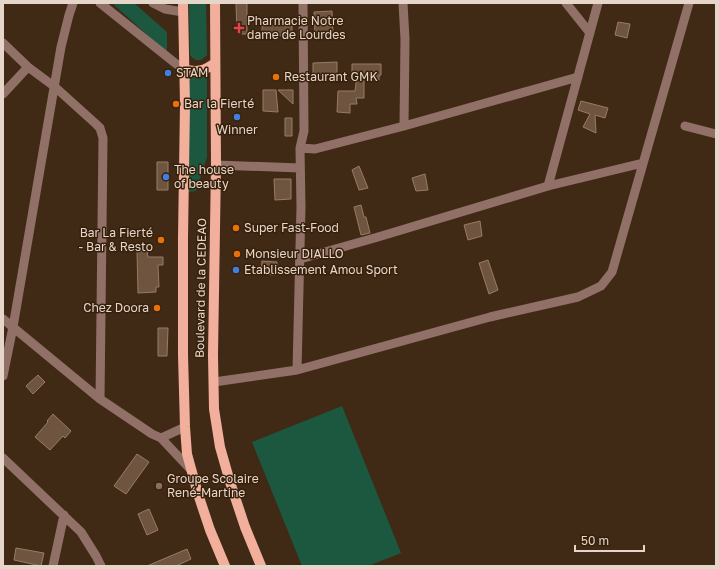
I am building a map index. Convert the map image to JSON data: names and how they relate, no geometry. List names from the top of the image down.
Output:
{
  "streets": {
    "main road": ["Boulevard de la CEDEAO"]
  },
  "places": {
    "health": ["Pharmacie Notre dame de Lourdes"],
    "other": [
      "STAM",
      "Restaurant GMK",
      "Bar la Fierté",
      "Winner",
      "The house of beauty",
      "Super Fast-Food",
      "Bar La Fierté - Bar & Resto",
      "Monsieur DIALLO",
      "Etablissement Amou Sport",
      "Chez Doora",
      "Groupe Scolaire René-Martine"
    ]
  },
  "scale_bar": "50 m"
}
